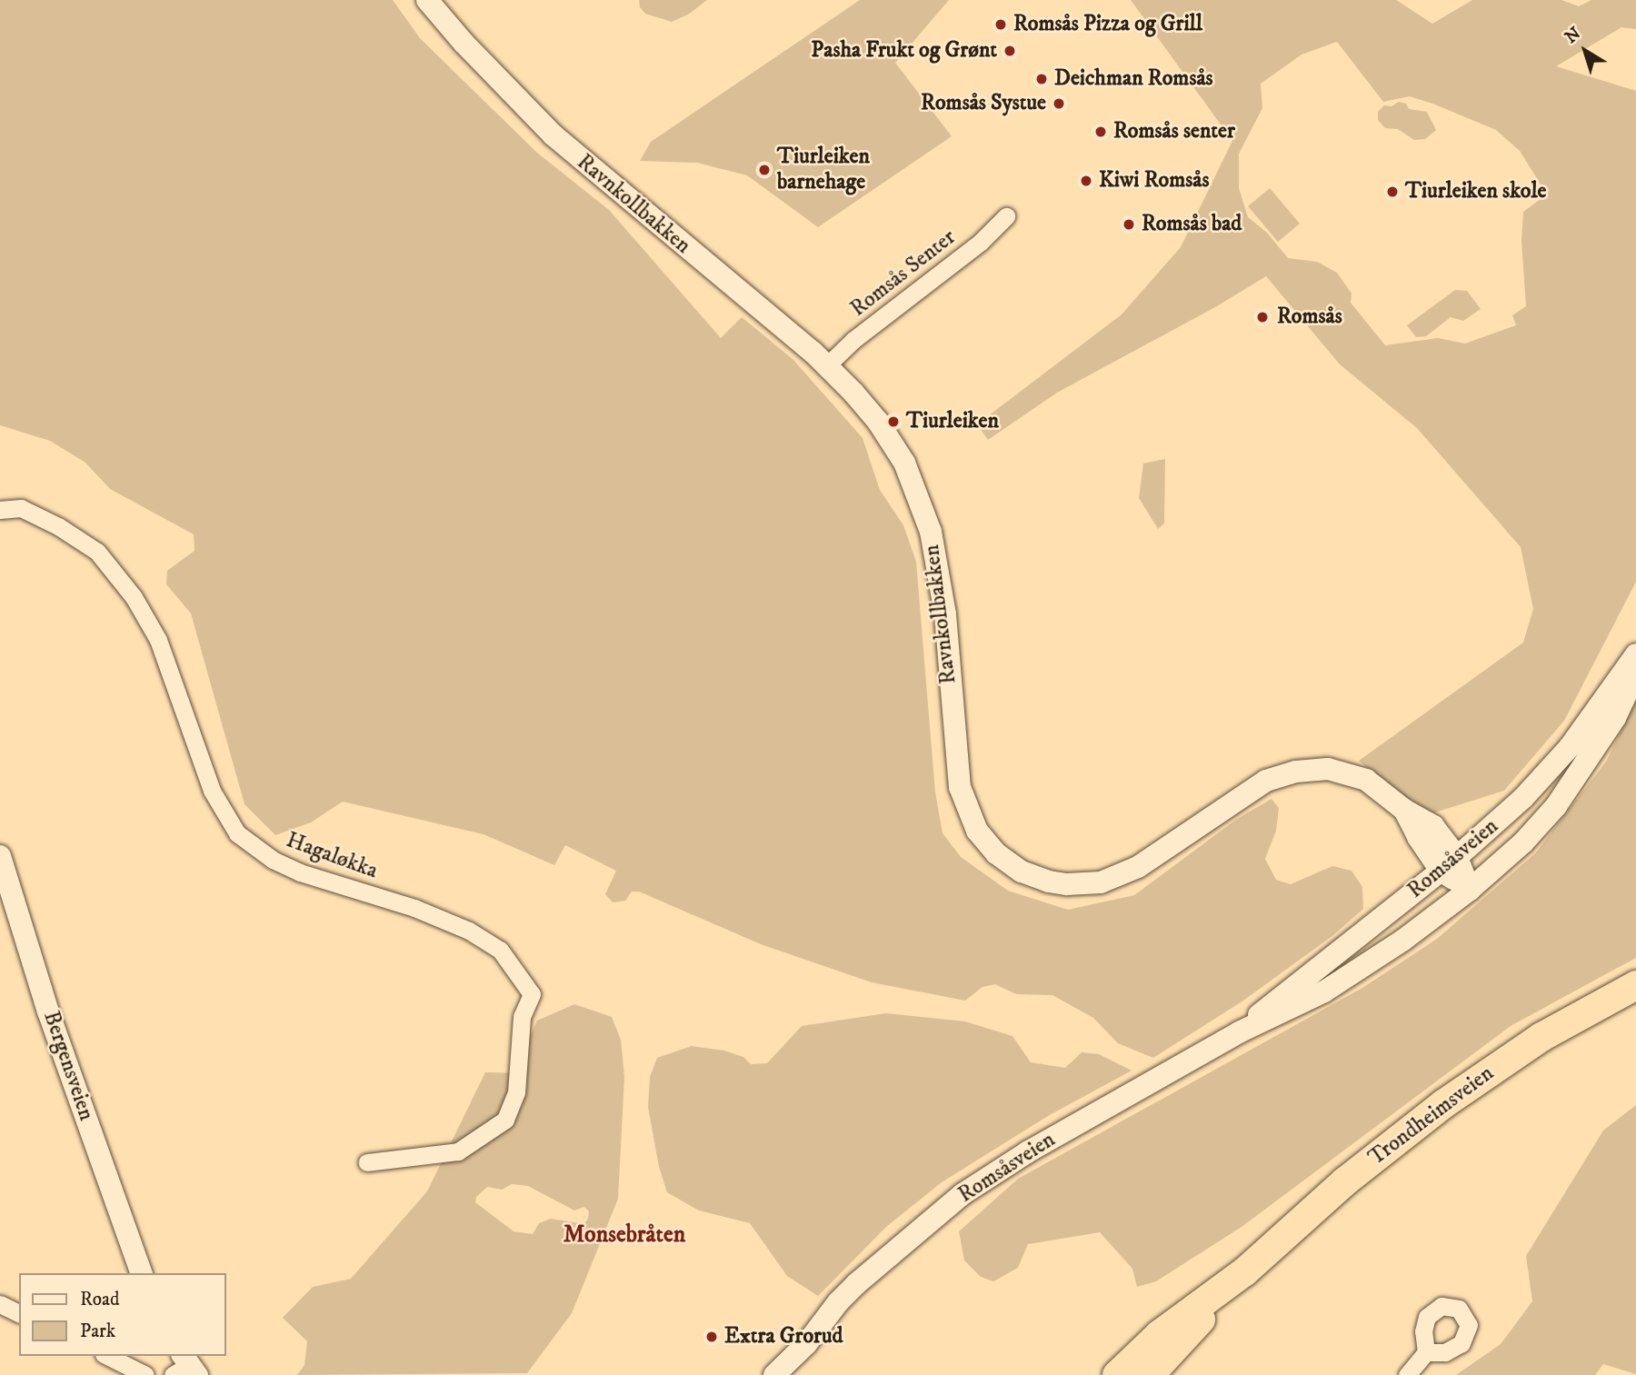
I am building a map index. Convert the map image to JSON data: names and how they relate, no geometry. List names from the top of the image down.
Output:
{
  "streets": {
    "highway": ["Trondheimsveien"],
    "street": [
      "Ravnkollbakken",
      "Romsås Senter",
      "Hagaløkka",
      "Romsåsveien",
      "Bergensveien"
    ]
  },
  "crossings": [
    ["Ravnkollbakken", "Romsås Senter"],
    ["Ravnkollbakken", "Romsåsveien"]
  ],
  "districts": ["Monsebråten"],
  "places": [
    "Romsås Pizza og Grill",
    "Pasha Frukt og Grønt",
    "Deichman Romsås",
    "Romsås Systue",
    "Romsås senter",
    "Tiurleiken barnehage",
    "Kiwi Romsås",
    "Tiurleiken skole",
    "Romsås bad",
    "Romsås",
    "Tiurleiken",
    "Extra Grorud"
  ],
  "legend": ["Road", "Park"],
  "north": "top left"
}
